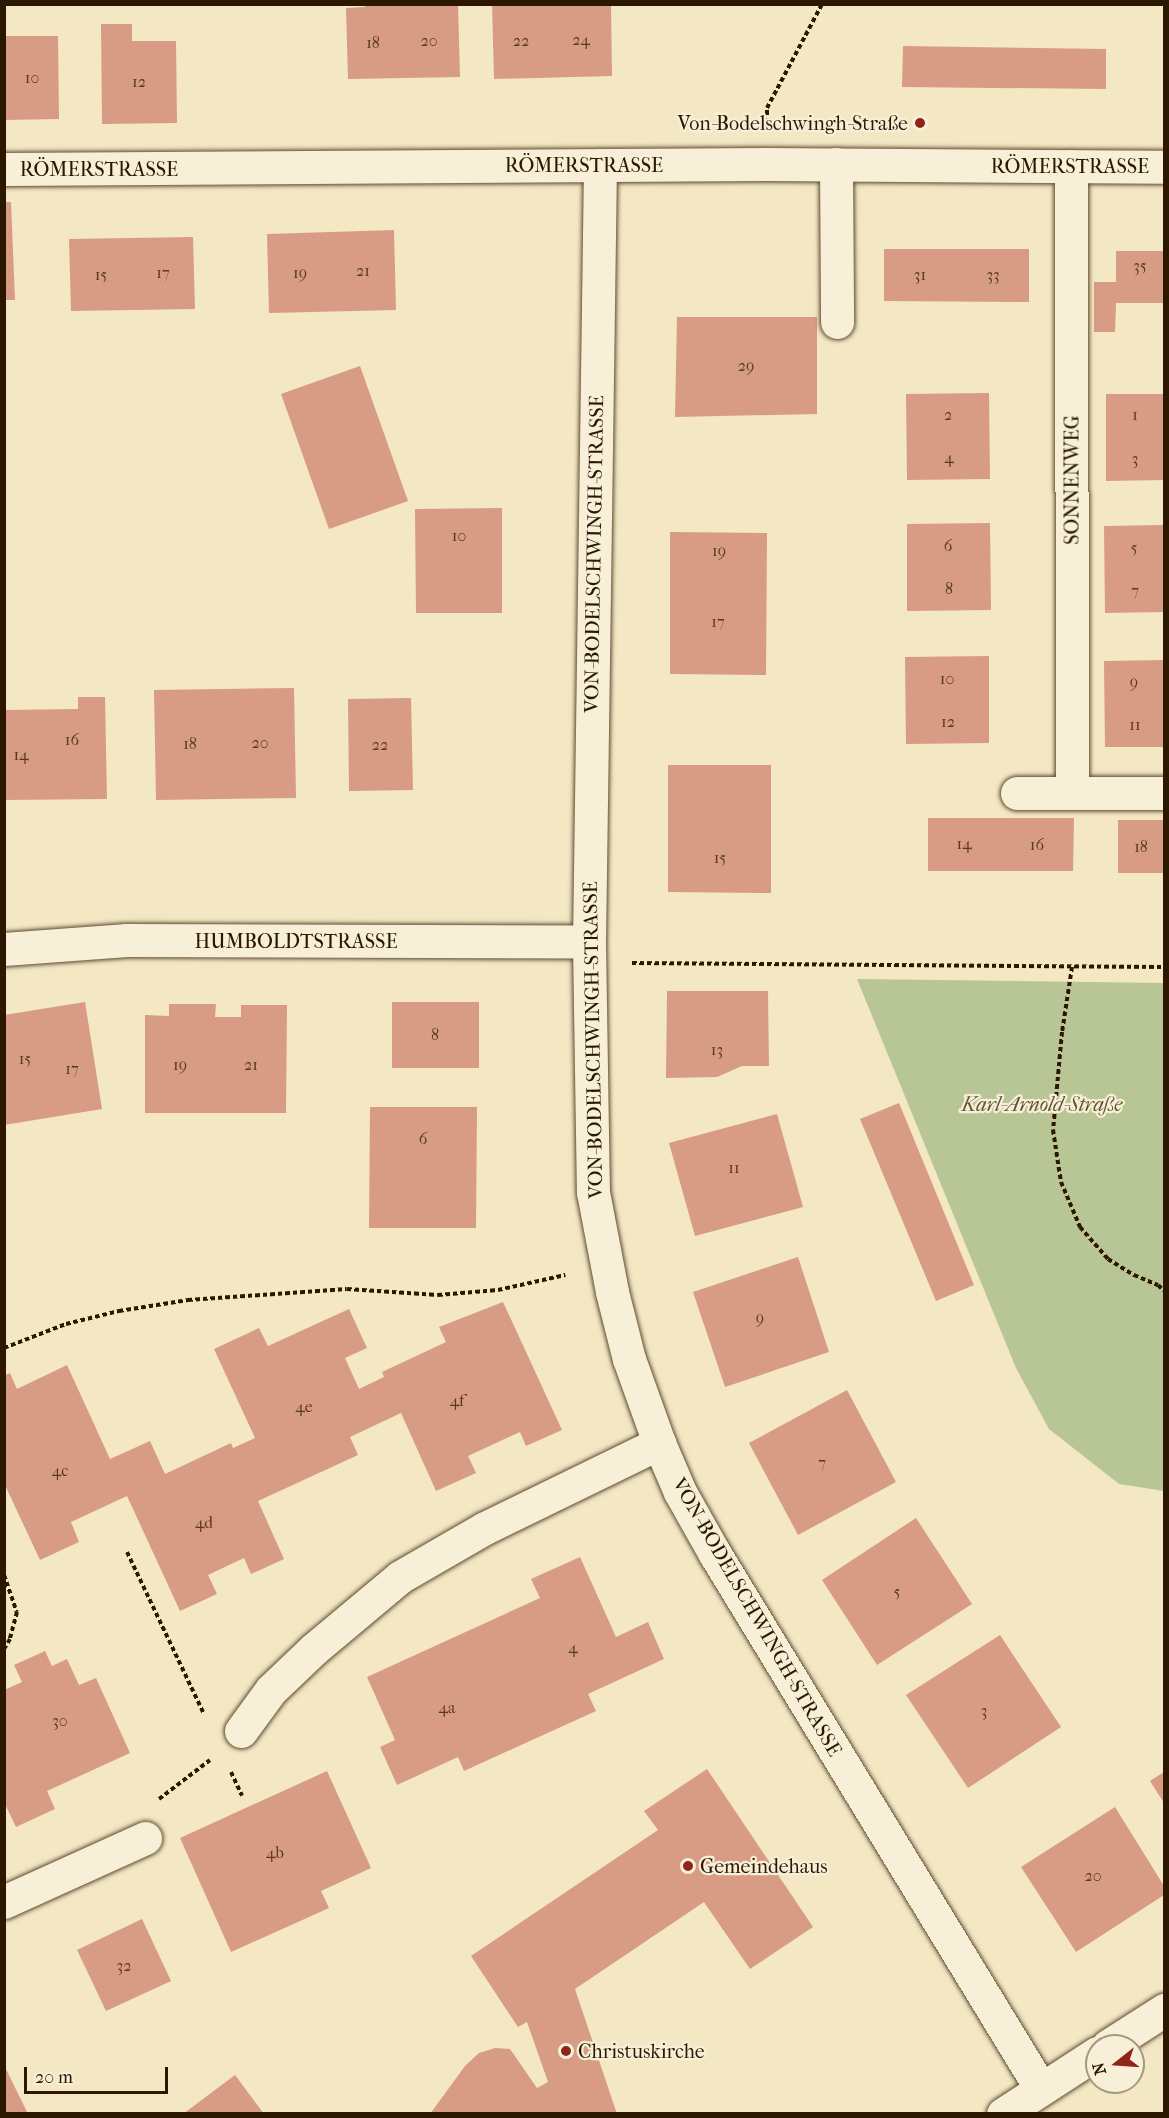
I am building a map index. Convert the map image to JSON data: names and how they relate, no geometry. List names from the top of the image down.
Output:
{
  "streets": {
    "street": [
      "RÖMERSTRASSE",
      "SONNENWEG",
      "VON-BODELSCHWINGH-STRASSE",
      "HUMBOLDTSTRASSE"
    ]
  },
  "crossings": [
    ["RÖMERSTRASSE", "SONNENWEG"],
    ["RÖMERSTRASSE", "VON-BODELSCHWINGH-STRASSE"],
    ["VON-BODELSCHWINGH-STRASSE", "HUMBOLDTSTRASSE"]
  ],
  "parks": ["Karl-Arnold-Straße"],
  "places": ["Von-Bodelschwingh-Straße", "Gemeindehaus", "Christuskirche"],
  "house_numbers": [
    "24",
    "20",
    "22",
    "18",
    "10",
    "12",
    "35",
    "21",
    "17",
    "19",
    "15",
    "31",
    "33",
    "29",
    "2",
    "1",
    "4",
    "3",
    "10",
    "6",
    "5",
    "19",
    "8",
    "7",
    "17",
    "10",
    "9",
    "12",
    "11",
    "16",
    "20",
    "18",
    "22",
    "14",
    "14",
    "16",
    "18",
    "15",
    "8",
    "13",
    "15",
    "19",
    "21",
    "17",
    "6",
    "11",
    "9",
    "4f",
    "4e",
    "7",
    "4c",
    "4d",
    "5",
    "4",
    "4a",
    "3",
    "30",
    "4b",
    "20",
    "32"
  ],
  "scale_bar": "20 m",
  "north": "left"
}
